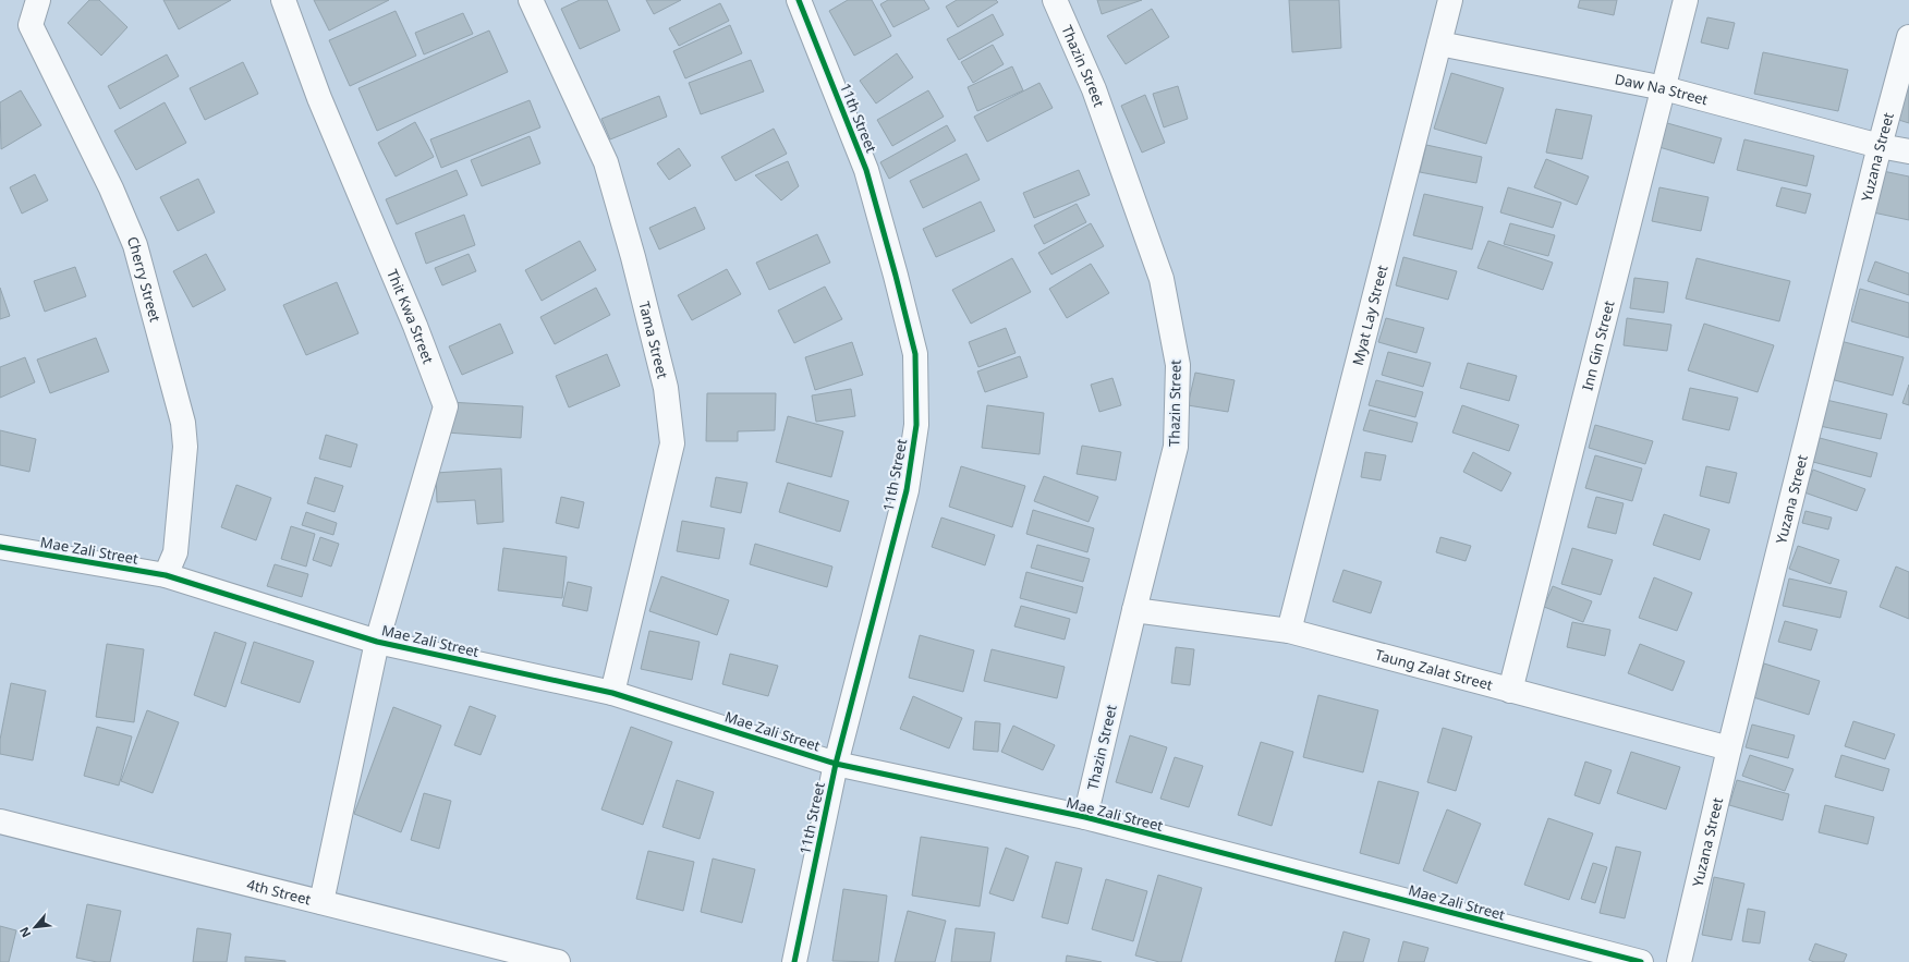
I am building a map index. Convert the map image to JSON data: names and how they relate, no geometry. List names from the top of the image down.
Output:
{
  "streets": {
    "street": [
      "Thazin Street",
      "Daw Na Street",
      "11th Street",
      "Yuzana Street",
      "Cherry Street",
      "Myat Lay Street",
      "Thit Kwa Street",
      "Tama Street",
      "Inn Gin Street",
      "Mae Zali Street",
      "Taung Zalat Street",
      "4th Street"
    ]
  },
  "crossings": [
    ["Thazin Street", "Mae Zali Street"],
    ["Thazin Street", "Taung Zalat Street"],
    ["Daw Na Street", "Yuzana Street"],
    ["Daw Na Street", "Myat Lay Street"],
    ["Daw Na Street", "Inn Gin Street"],
    ["11th Street", "Mae Zali Street"],
    ["Yuzana Street", "Taung Zalat Street"],
    ["Cherry Street", "Mae Zali Street"],
    ["Myat Lay Street", "Taung Zalat Street"],
    ["Thit Kwa Street", "Mae Zali Street"],
    ["Thit Kwa Street", "4th Street"],
    ["Tama Street", "Mae Zali Street"],
    ["Inn Gin Street", "Taung Zalat Street"]
  ],
  "north": "bottom left"
}
